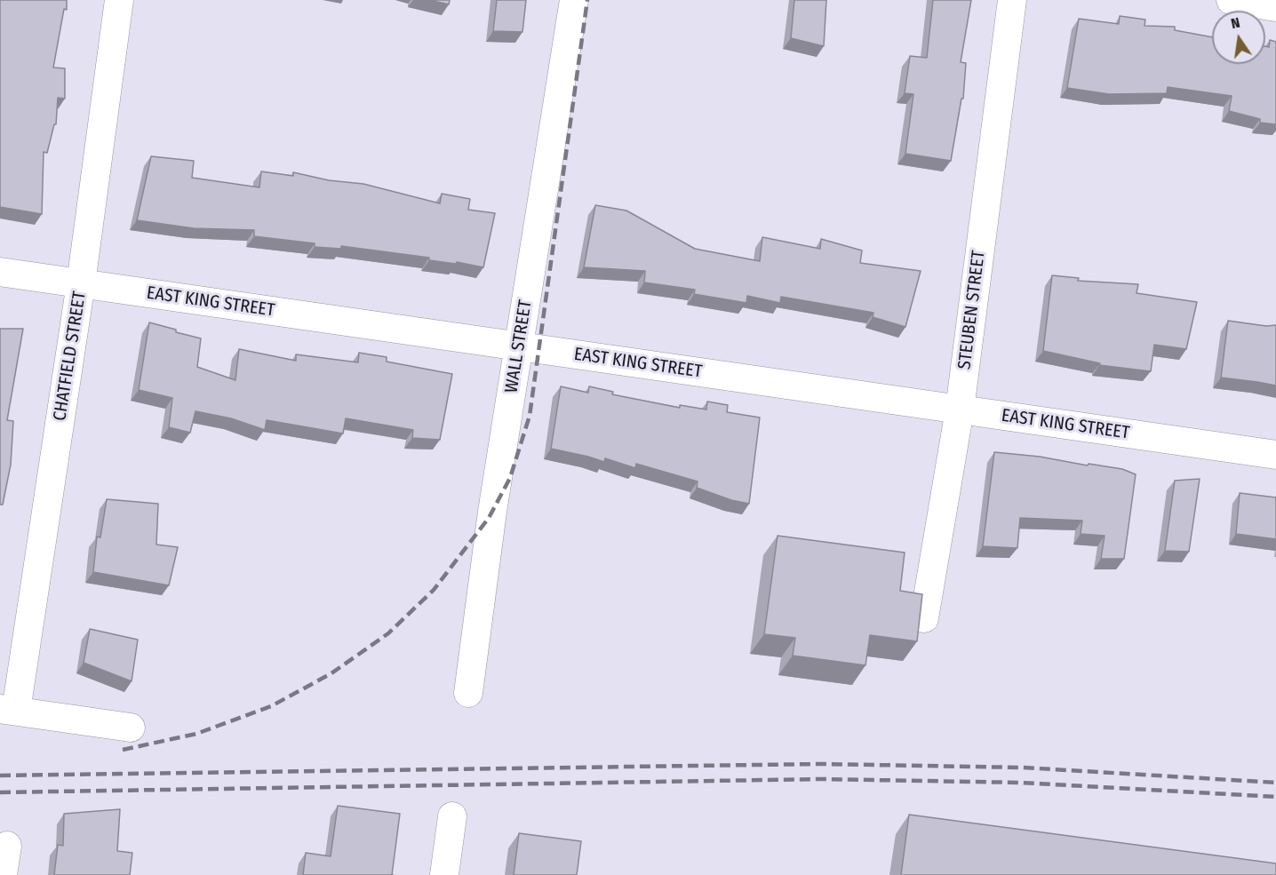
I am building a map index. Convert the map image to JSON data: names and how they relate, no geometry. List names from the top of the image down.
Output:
{
  "streets": {
    "street": [
      "EAST KING STREET",
      "STEUBEN STREET",
      "WALL STREET",
      "CHATFIELD STREET"
    ]
  },
  "crossings": [
    ["EAST KING STREET", "STEUBEN STREET"],
    ["EAST KING STREET", "WALL STREET"],
    ["EAST KING STREET", "CHATFIELD STREET"]
  ],
  "north": "top"
}
